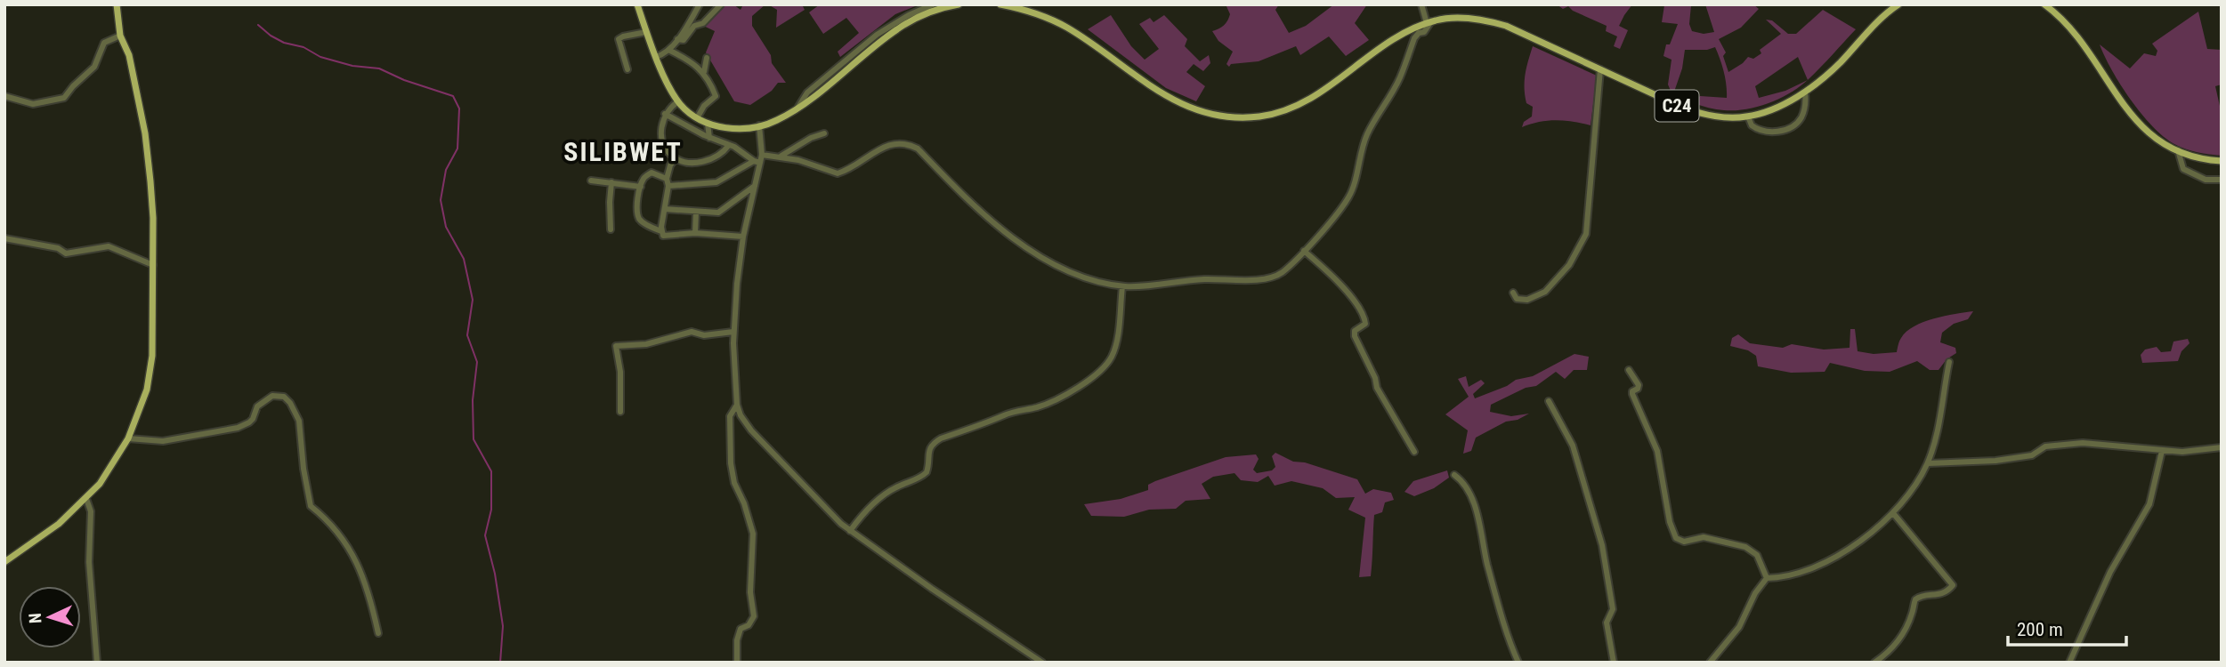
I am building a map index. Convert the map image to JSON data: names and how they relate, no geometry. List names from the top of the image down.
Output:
{
  "streets": {
    "main road": ["C24"]
  },
  "districts": ["SILIBWET"],
  "scale_bar": "200 m",
  "north": "left"
}
